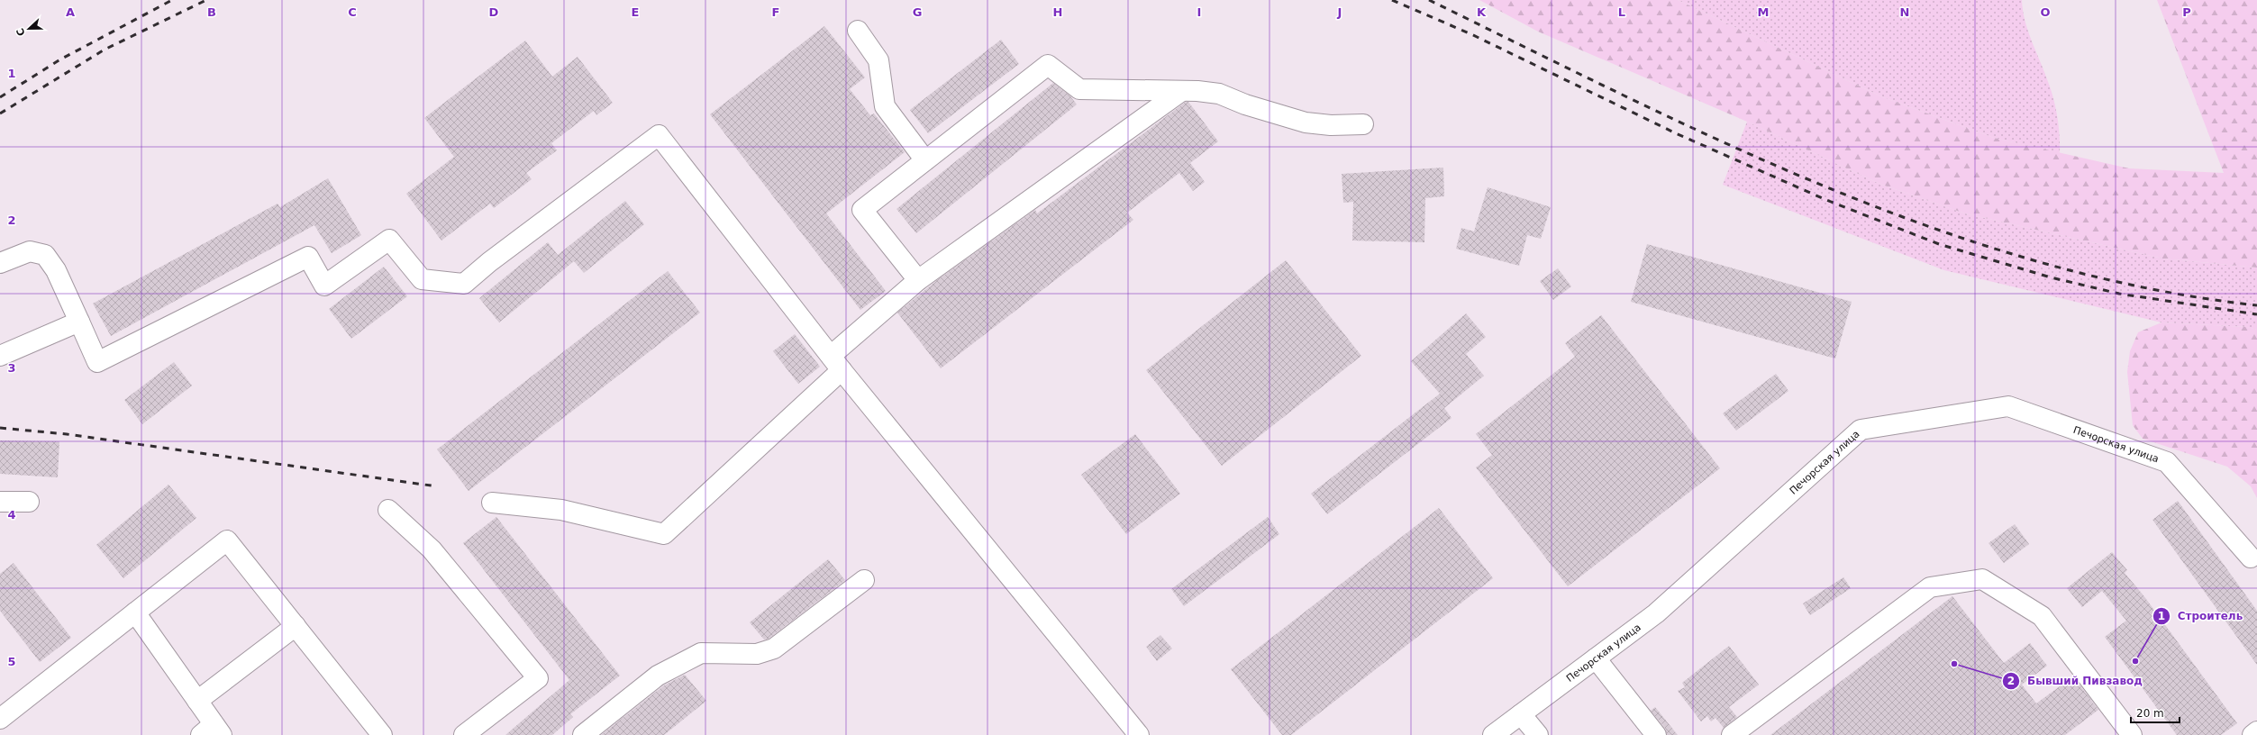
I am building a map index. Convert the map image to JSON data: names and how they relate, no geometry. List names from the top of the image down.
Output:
{
  "streets": {
    "street": ["Печорская улица"]
  },
  "places": ["Строитель", "Бывший Пивзавод"],
  "scale_bar": "20 m",
  "north": "left",
  "grid": {
    "columns": [
      "A",
      "B",
      "C",
      "D",
      "E",
      "F",
      "G",
      "H",
      "I",
      "J",
      "K",
      "L",
      "M",
      "N",
      "O",
      "P"
    ],
    "rows": [
      "1",
      "2",
      "3",
      "4",
      "5"
    ]
  }
}
